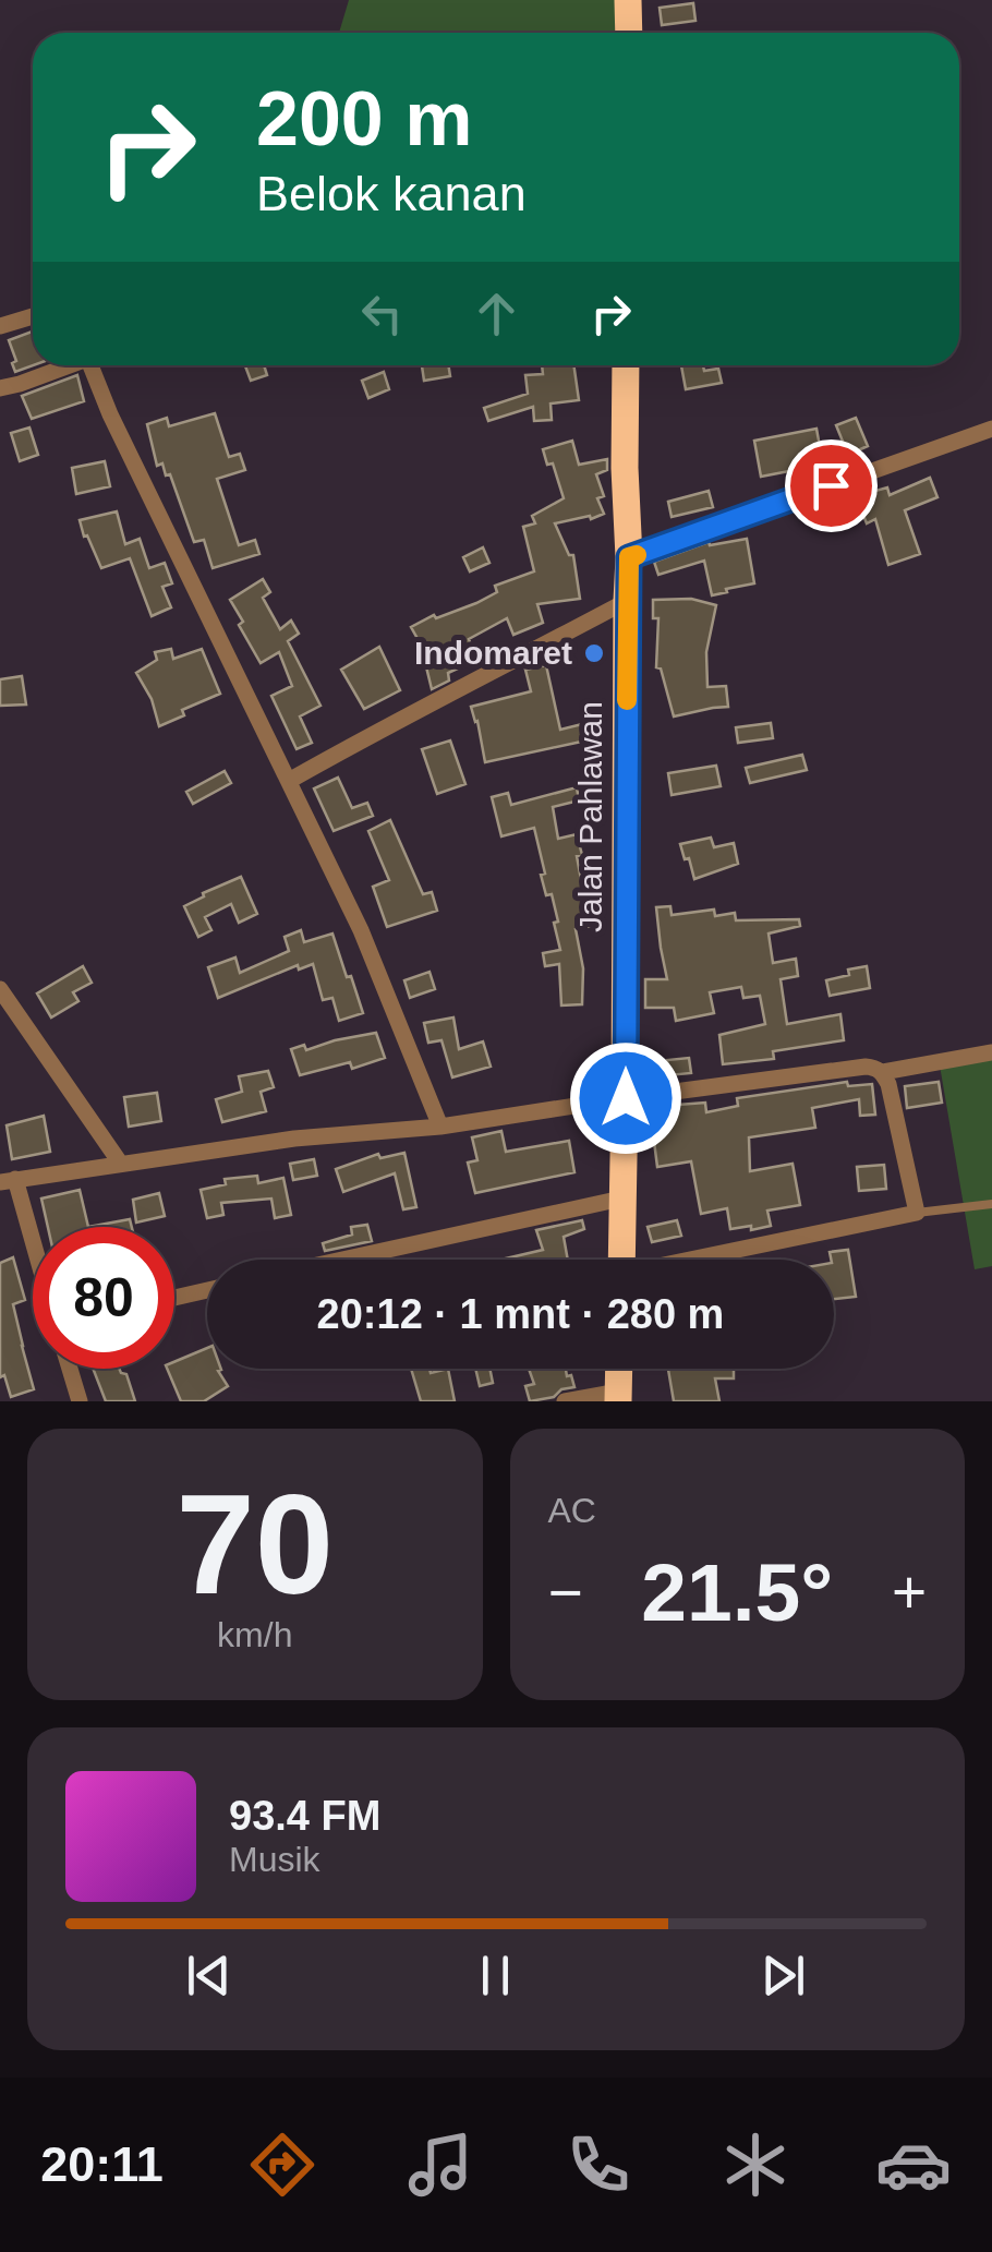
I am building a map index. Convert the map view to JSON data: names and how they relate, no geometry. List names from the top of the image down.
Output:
{
  "streets": {
    "highway": ["Jalan Pahlawan"]
  },
  "places": ["Indomaret"],
  "page": {
    "turn": ["200 m", "Belok kanan"],
    "limit": "80",
    "trip": "20:12 · 1 mnt · 280 m",
    "tile": [
      ["70", "km/h"],
      "AC"
    ],
    "heat": ["−", "21.5°", "+"],
    "song": ["93.4 FM", "Musik"],
    "tabs": "20:11"
  }
}
